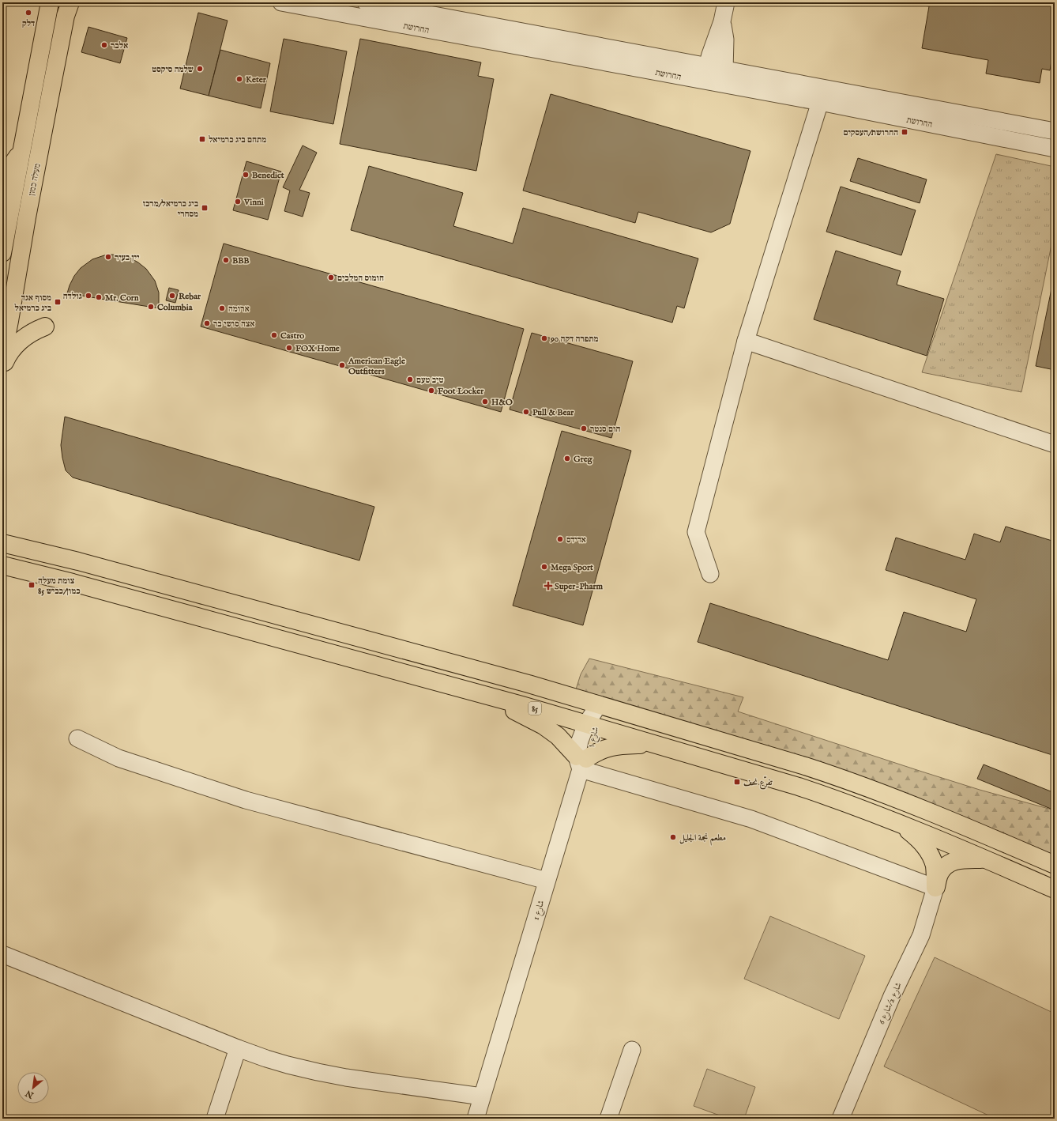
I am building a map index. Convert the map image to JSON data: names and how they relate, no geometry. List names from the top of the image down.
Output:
{
  "streets": {
    "main road": ["מעלה כמון", "85"],
    "street": ["החרושת", "شارع 1", "شارع 2/شارع 6"]
  },
  "crossings": [
    ["85", "شارع 1"]
  ],
  "places": {
    "other": [
      "דלק",
      "אלבר",
      "שלמה סיקסט",
      "Keter",
      "Benedict",
      "Vinni",
      "יין בעיר",
      "BBB",
      "חומוס המלכים",
      "גולדה",
      "Rebar",
      "Mr. Corn",
      "Columbia",
      "ארומה",
      "אצה סושי בר",
      "Castro",
      "מתפרה דקה 90",
      "FOX Home",
      "American Eagle Outfitters",
      "טיב טעם",
      "Foot Locker",
      "H&O",
      "Pull & Bear",
      "הום סנטר",
      "Greg",
      "אדידס",
      "Mega Sport",
      "مطعم نجمة الجليل"
    ],
    "transit": [
      "החרושת/העסקים",
      "מתחם ביג כרמיאל",
      "ביג כרמיאל/מרכז מסחרי",
      "מסוף אגד ביג כרמיאל",
      "צומת מעלה כמון/כביש 85",
      "تفرّع نحف"
    ],
    "health": ["Super-Pharm"]
  },
  "north": "bottom left"
}
